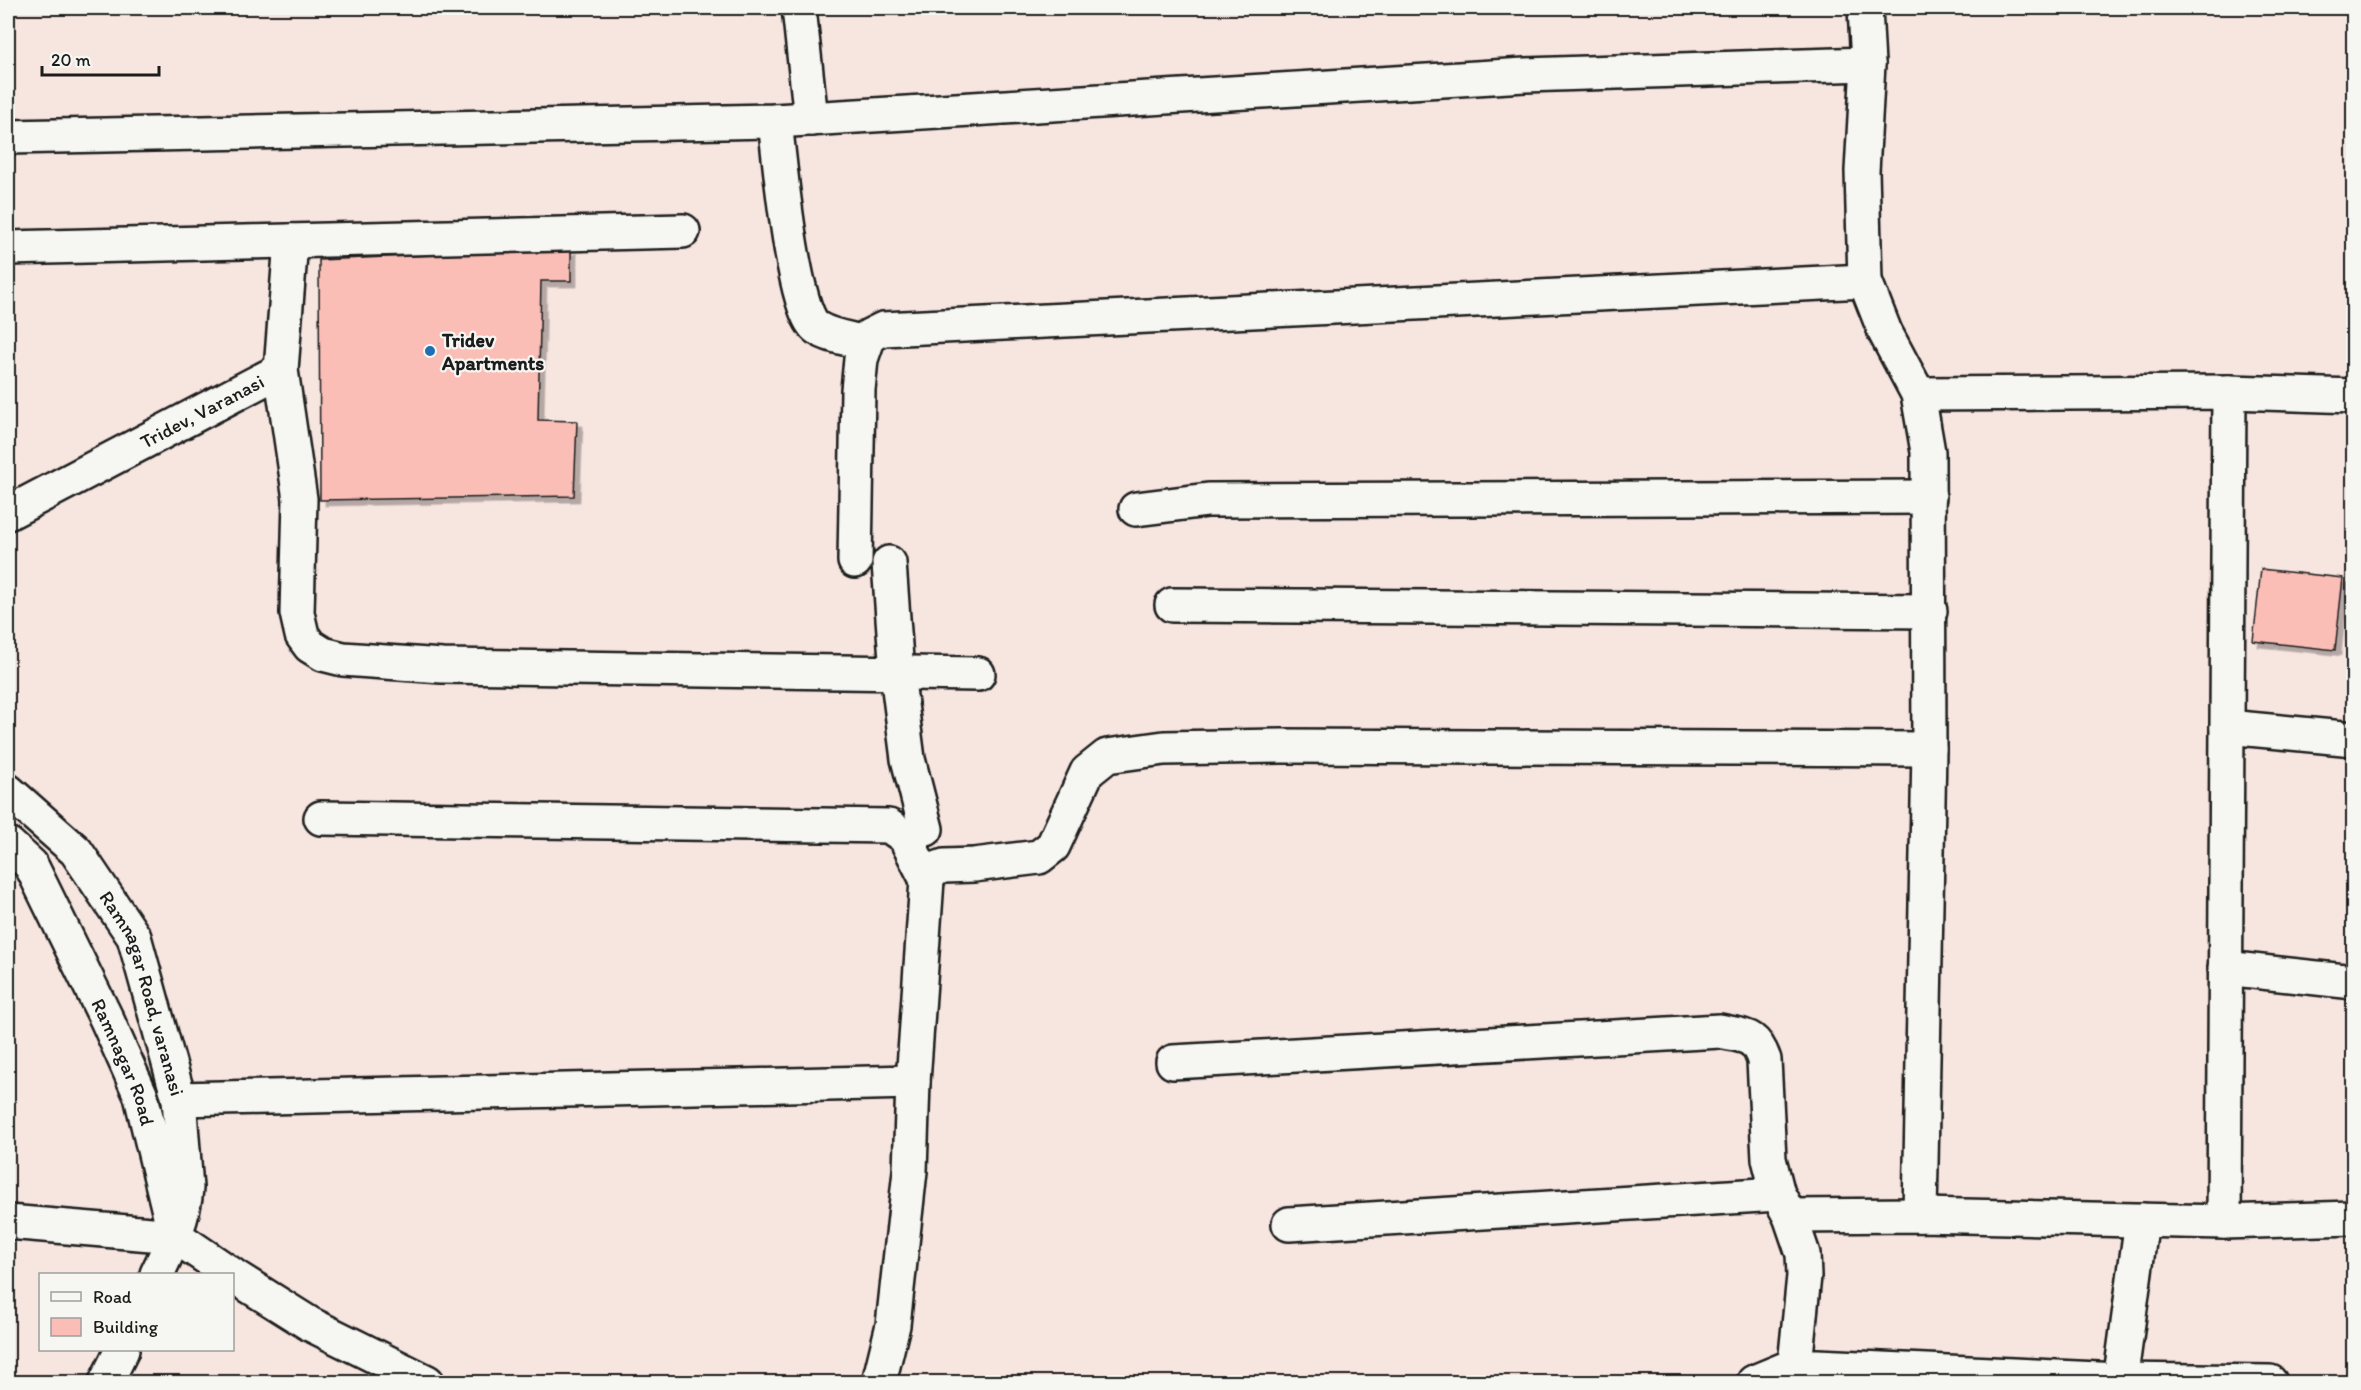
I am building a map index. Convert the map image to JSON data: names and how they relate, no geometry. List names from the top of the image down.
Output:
{
  "streets": {
    "street": ["Tridev, Varanasi", "Ramnagar Road, varanasi", "Ramnagar Road"]
  },
  "crossings": [
    ["Ramnagar Road, varanasi", "Ramnagar Road"]
  ],
  "places": ["Tridev Apartments"],
  "legend": ["Road", "Building"],
  "scale_bar": "20 m"
}
